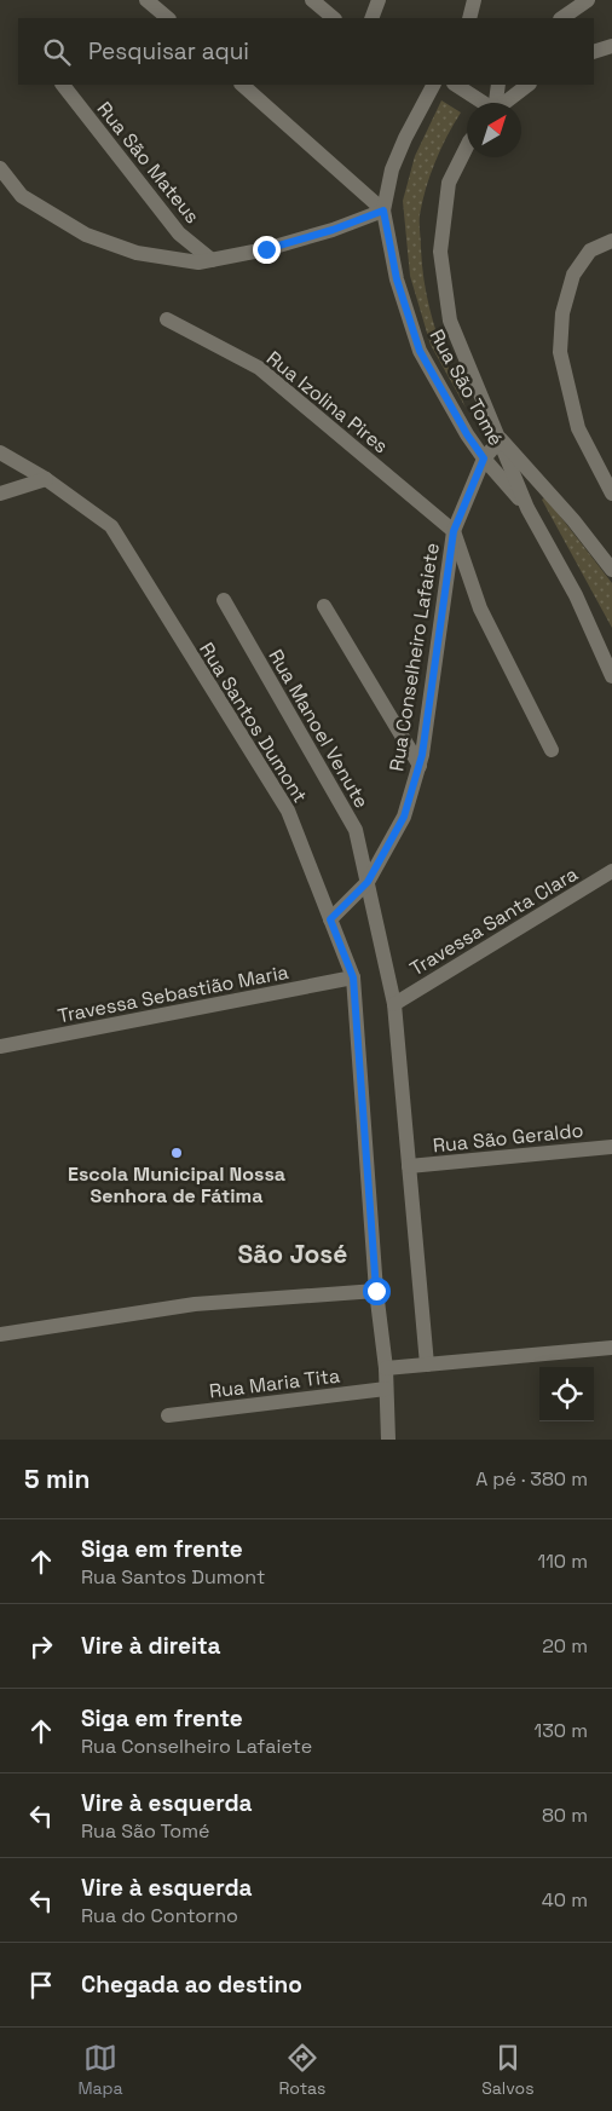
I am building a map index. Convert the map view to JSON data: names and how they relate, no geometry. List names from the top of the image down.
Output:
{
  "streets": {
    "street": [
      "Rua São Mateus",
      "Rua São Tomé",
      "Rua Izolina Pires",
      "Rua Conselheiro Lafaiete",
      "Rua Santos Dumont",
      "Rua Manoel Venute",
      "Travessa Santa Clara",
      "Travessa Sebastião Maria",
      "Rua São Geraldo",
      "Rua Maria Tita"
    ]
  },
  "crossings": [
    ["Rua São Tomé", "Rua Conselheiro Lafaiete"],
    ["Rua Izolina Pires", "Rua Conselheiro Lafaiete"],
    ["Rua Conselheiro Lafaiete", "Rua Santos Dumont"],
    ["Rua Conselheiro Lafaiete", "Rua Manoel Venute"],
    ["Rua Santos Dumont", "Travessa Sebastião Maria"],
    ["Rua Santos Dumont", "Rua Maria Tita"]
  ],
  "districts": ["São José"],
  "places": ["Escola Municipal Nossa Senhora de Fátima"],
  "north": "top right",
  "page": {
    "search": "Pesquisar aqui",
    "heading": ["5 min", "A pé · 380 m"],
    "list": [
      ["Siga em frente", "Rua Santos Dumont", "110 m"],
      ["Vire à direita", "20 m"],
      ["Siga em frente", "Rua Conselheiro Lafaiete", "130 m"],
      ["Vire à esquerda", "Rua São Tomé", "80 m"],
      ["Vire à esquerda", "Rua do Contorno", "40 m"],
      "Chegada ao destino"
    ],
    "nav": ["Mapa", "Rotas", "Salvos"]
  }
}
